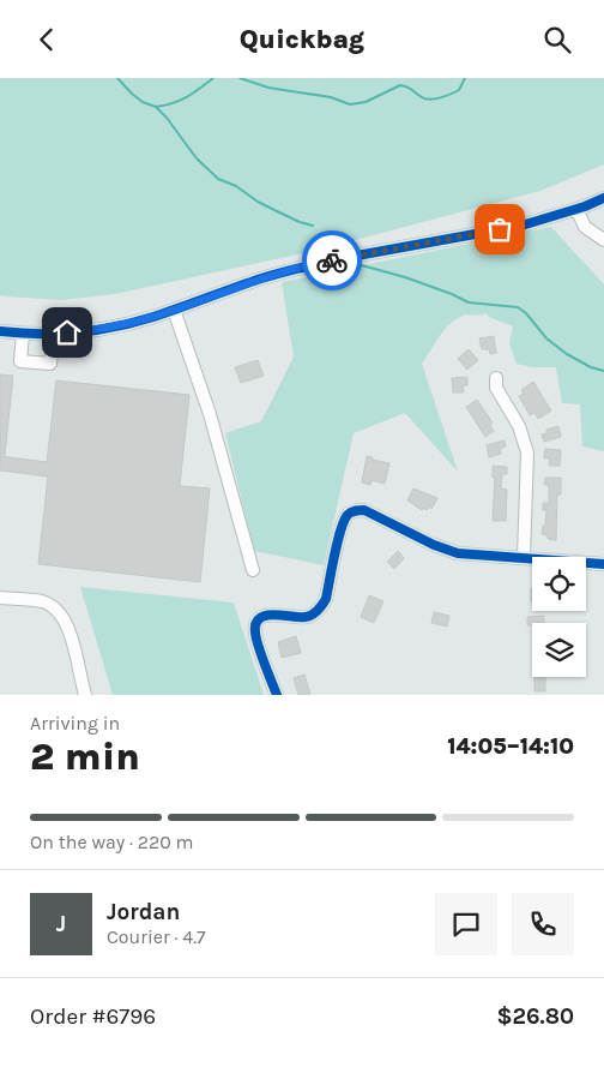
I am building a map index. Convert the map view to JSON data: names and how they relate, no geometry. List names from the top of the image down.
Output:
{
  "page": {
    "header": "Quickbag",
    "heading": ["2 min", "Arriving in", "14:05–14:10"],
    "panel": [
      "Jordan",
      "Courier · 4.7",
      "Order #6796",
      "$26.80"
    ],
    "bar": "On the way · 220 m",
    "round": "J"
  }
}
